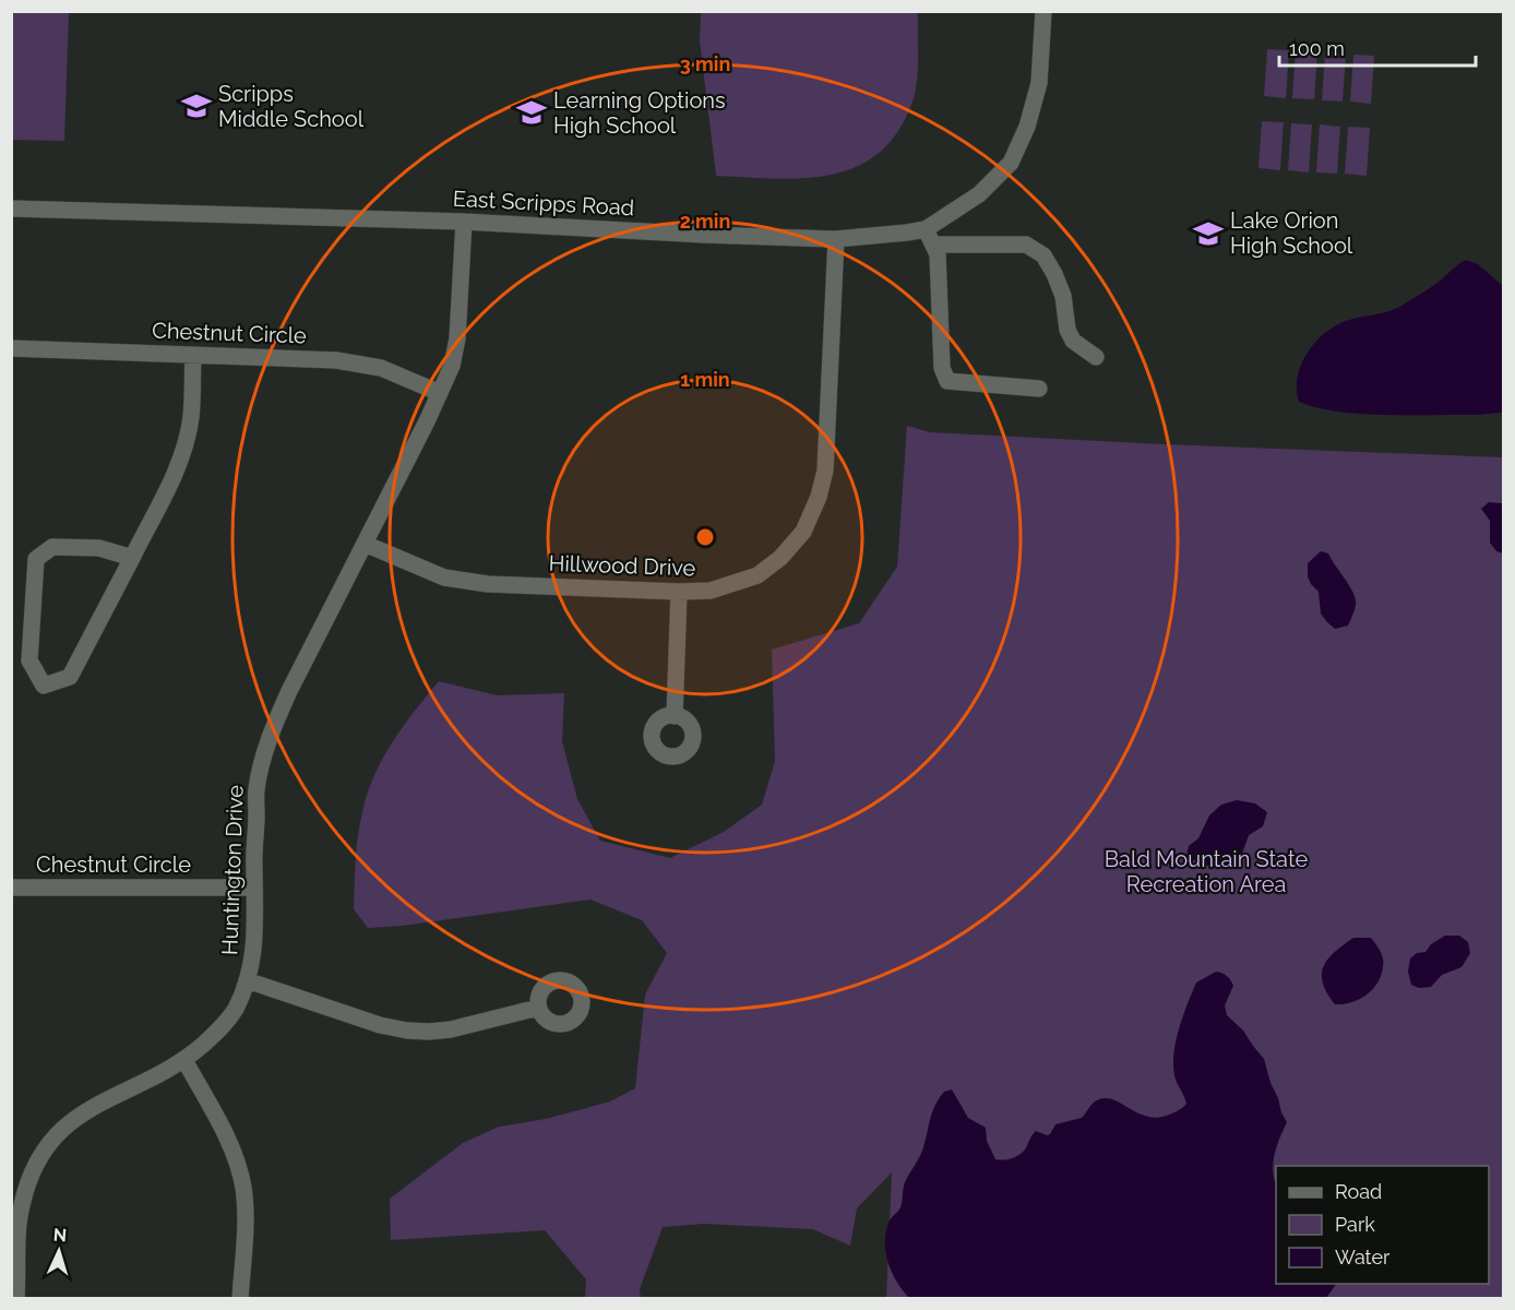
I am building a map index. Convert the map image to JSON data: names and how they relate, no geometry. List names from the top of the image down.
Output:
{
  "streets": {
    "street": [
      "East Scripps Road",
      "Chestnut Circle",
      "Hillwood Drive",
      "Huntington Drive"
    ]
  },
  "crossings": [
    ["East Scripps Road", "Hillwood Drive"],
    ["East Scripps Road", "Huntington Drive"],
    ["Chestnut Circle", "Huntington Drive"],
    ["Hillwood Drive", "Huntington Drive"]
  ],
  "parks": ["Bald Mountain State Recreation Area"],
  "places": {
    "school or university": ["Scripps Middle School", "Learning Options High School", "Lake Orion High School"]
  },
  "legend": ["Road", "Park", "Water"],
  "scale_bar": "100 m",
  "north": "top",
  "rings": ["3 min", "2 min", "1 min"]
}
